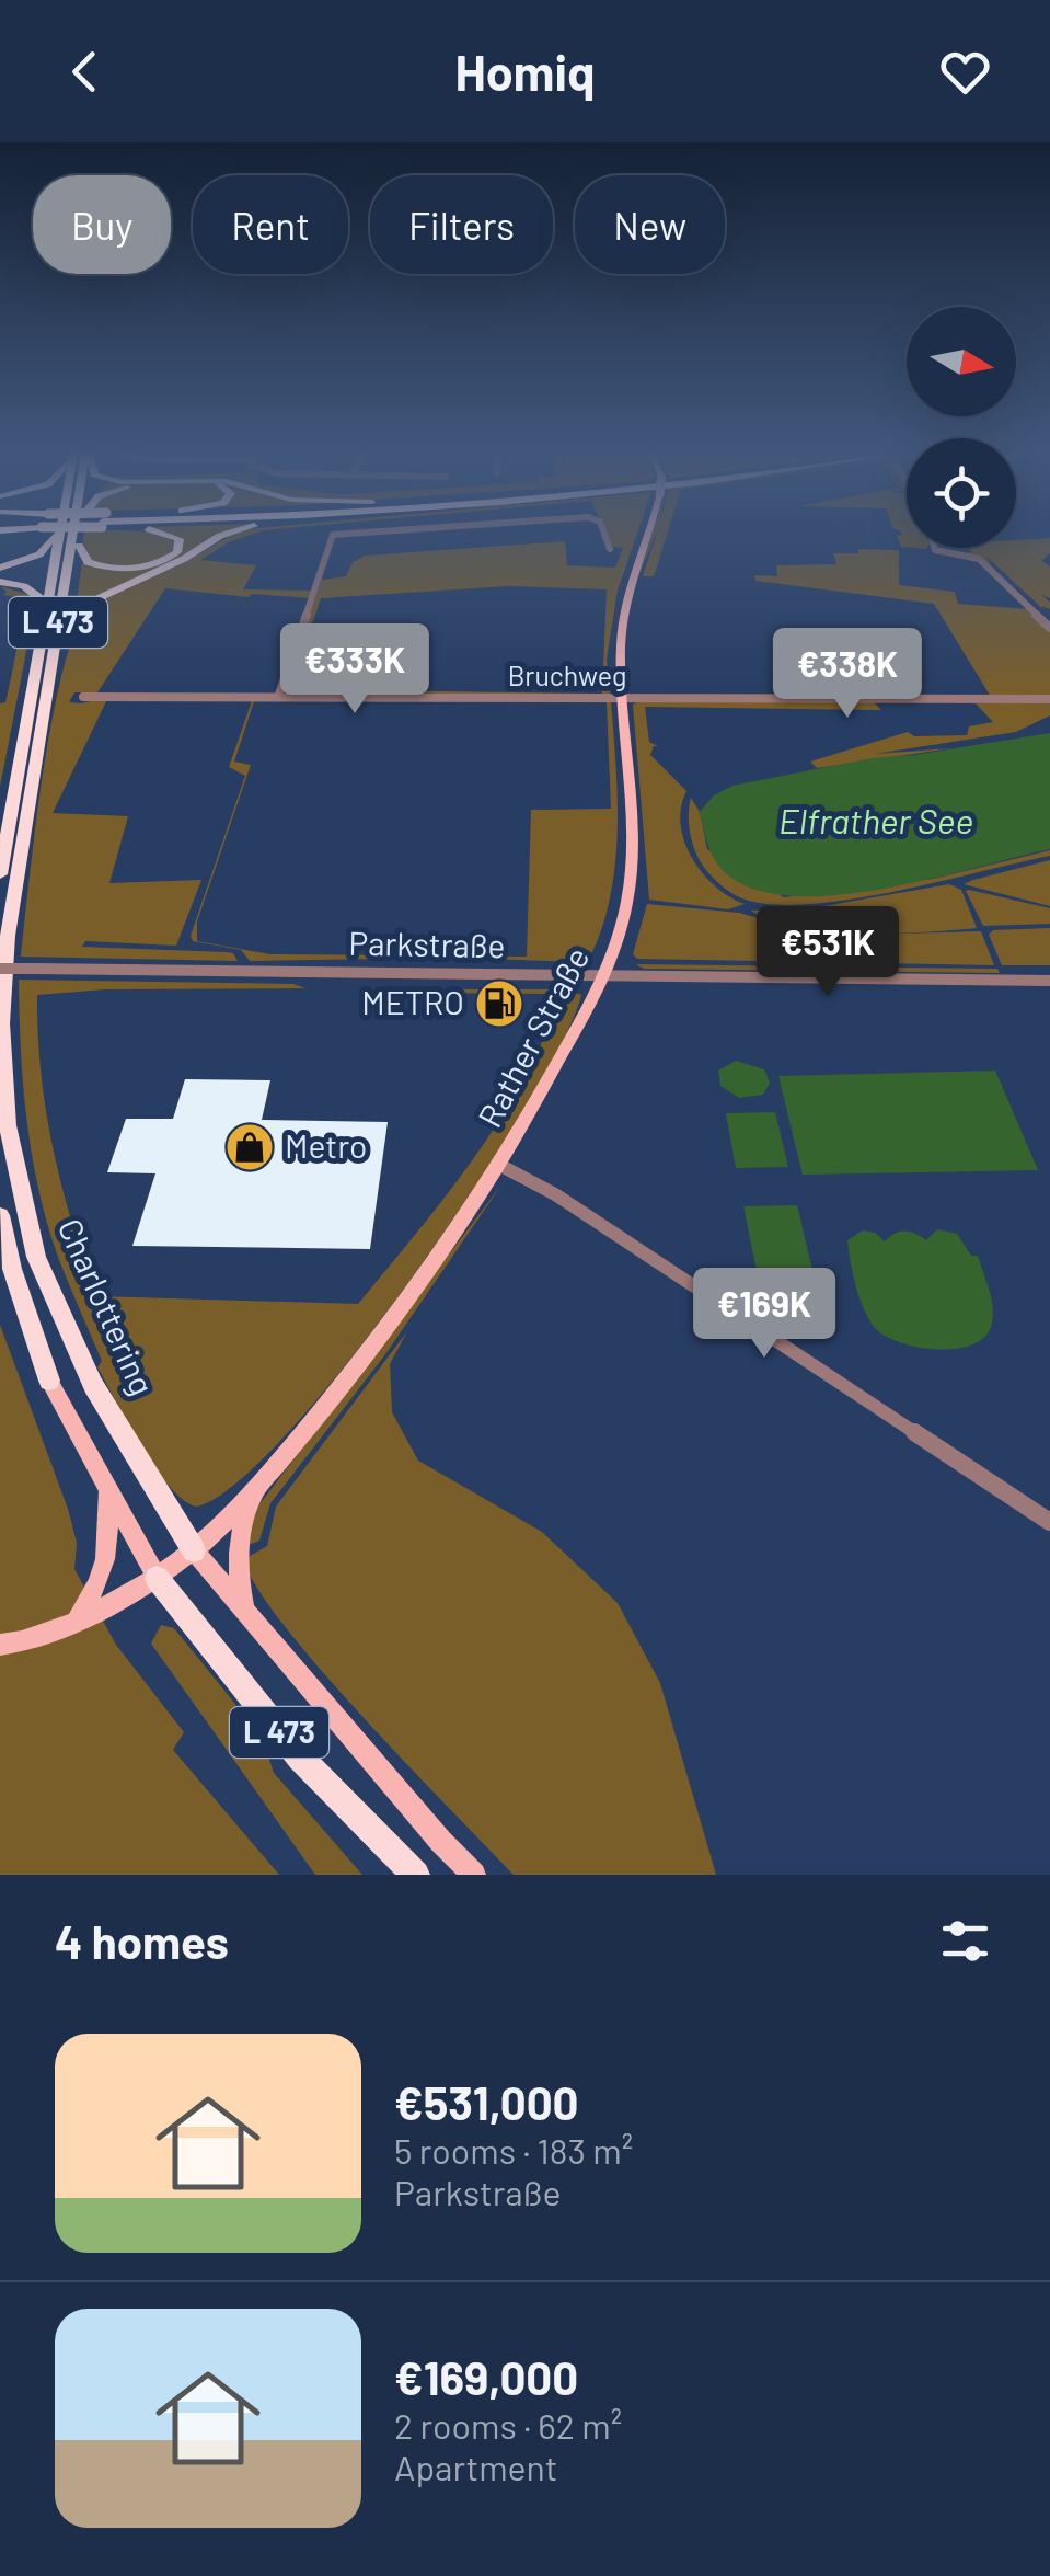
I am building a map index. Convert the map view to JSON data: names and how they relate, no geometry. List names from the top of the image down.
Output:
{
  "streets": {
    "highway": ["L 473", "Charlottering"],
    "main road": ["Rather Straße"],
    "street": ["Bruchweg", "Parkstraße"]
  },
  "crossings": [
    ["Bruchweg", "Rather Straße"],
    ["Parkstraße", "Rather Straße"],
    ["Rather Straße", "Charlottering"]
  ],
  "water": ["Elfrather See"],
  "places": {
    "fuel station": ["METRO"],
    "shop": ["Metro"]
  },
  "north": "right",
  "page": {
    "header": "Homiq",
    "chip": [
      "Buy",
      "Rent",
      "Filters",
      "New"
    ],
    "price": [
      "€333K",
      "€338K",
      "€531K",
      "€169K"
    ],
    "heading": "4 homes",
    "list": [
      {
        "name": "€531,000",
        "note": "5 rooms · 183 m² · Parkstraße"
      },
      {
        "name": "€169,000",
        "note": "2 rooms · 62 m² · Apartment"
      }
    ]
  }
}
